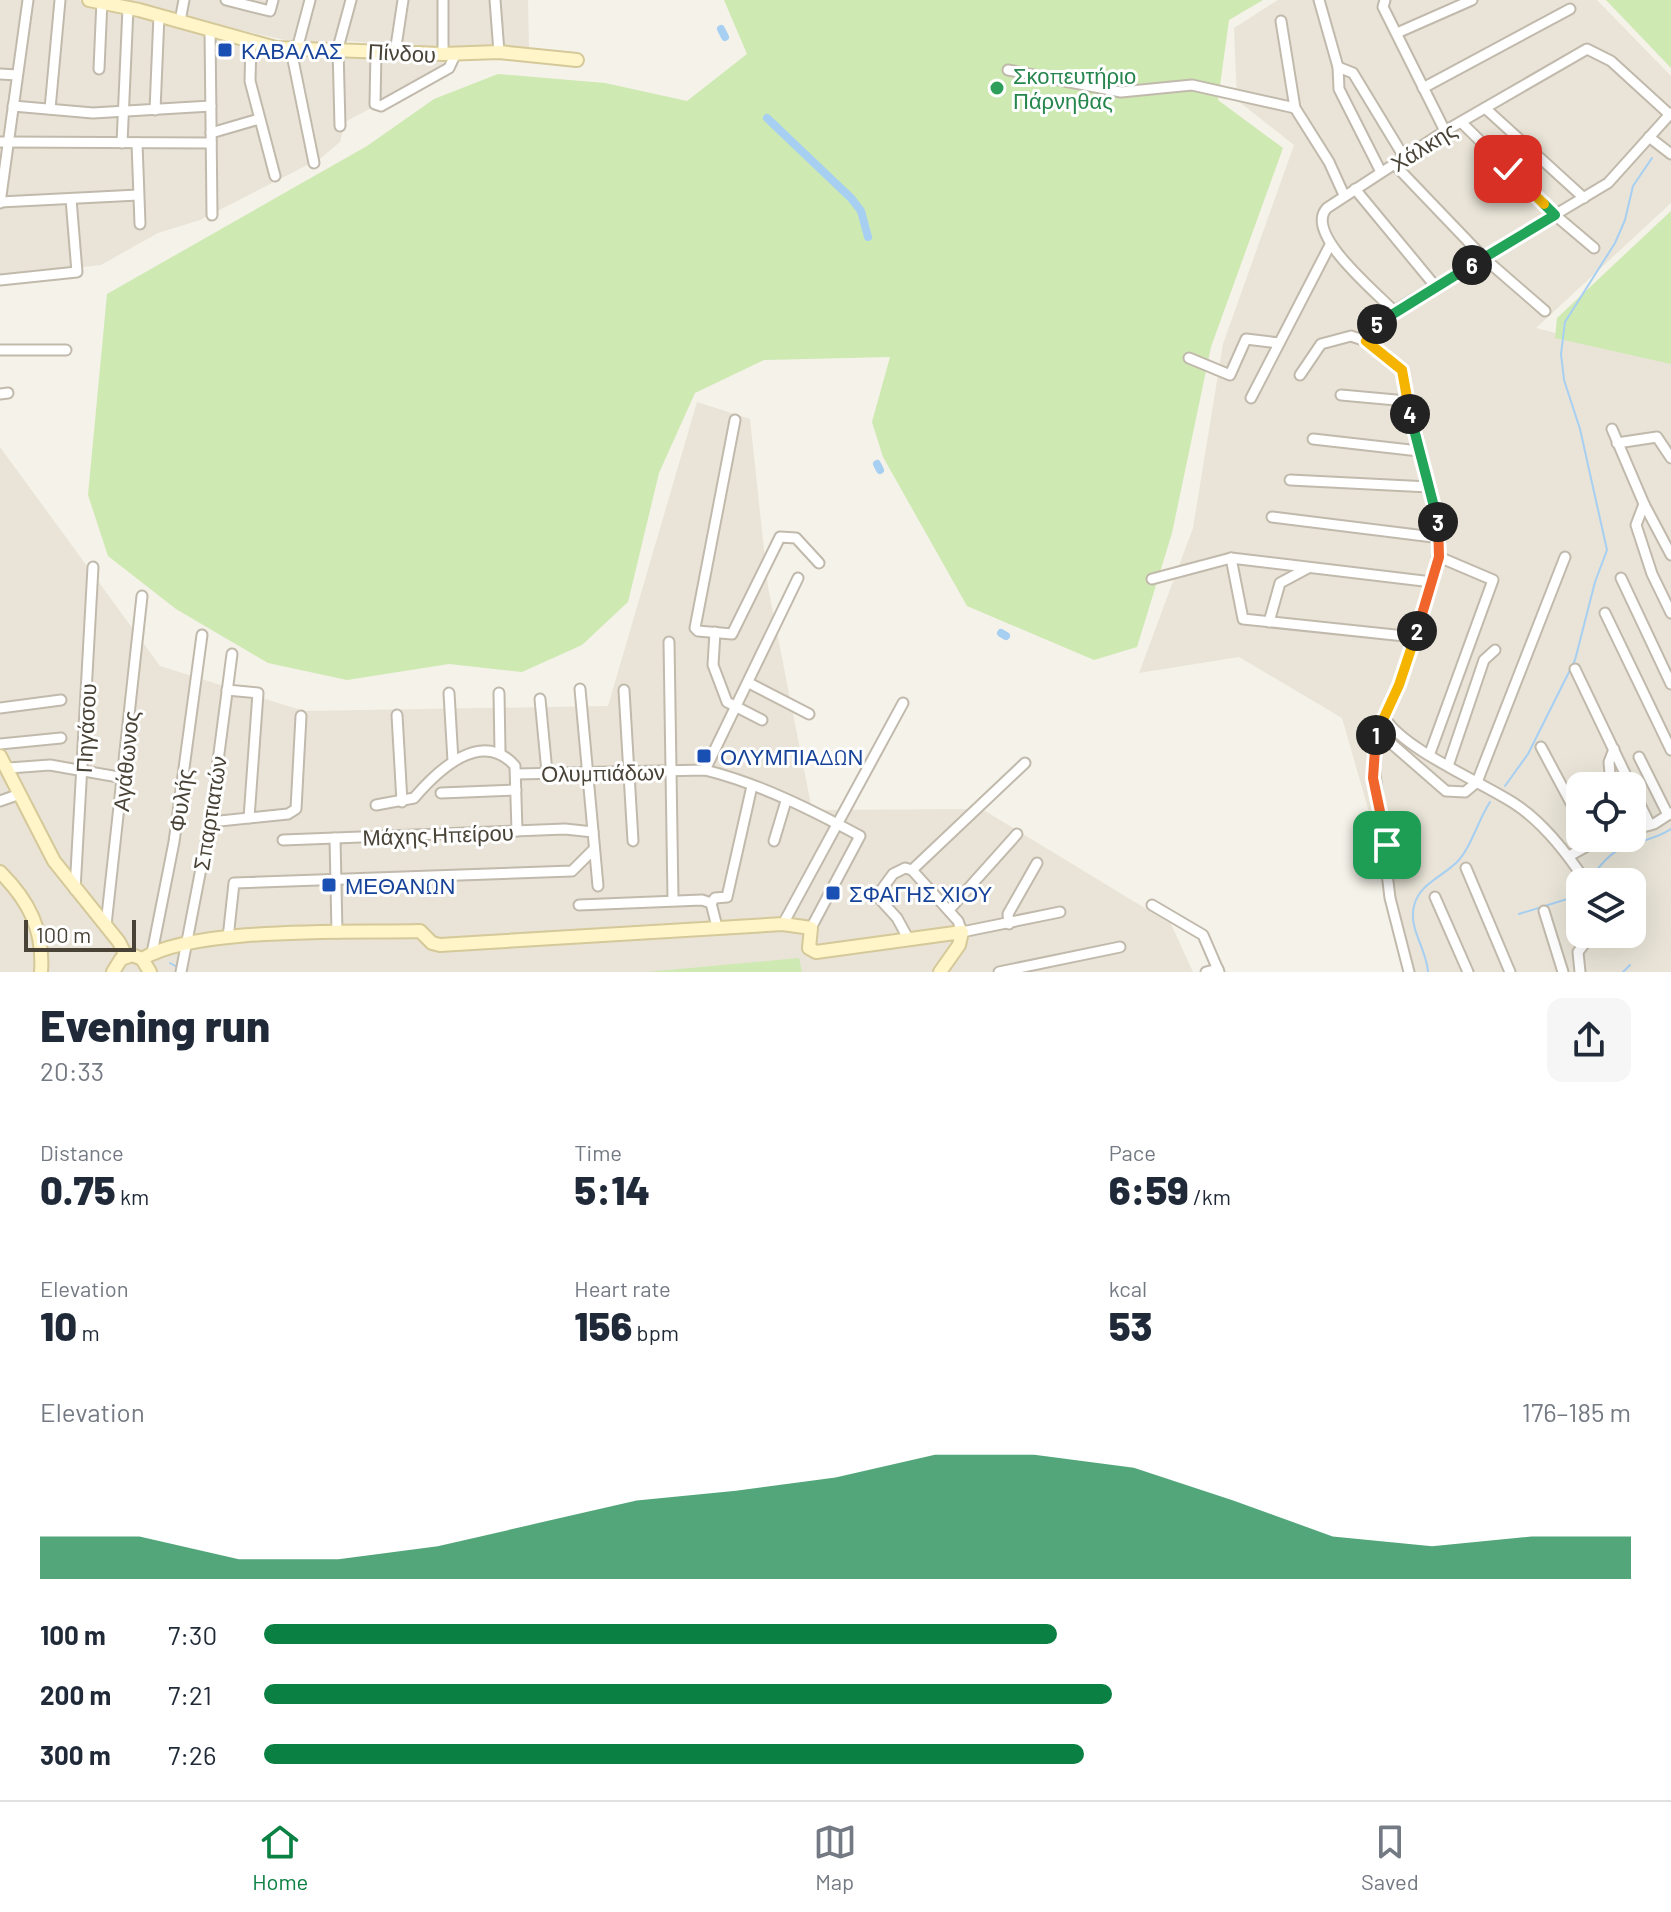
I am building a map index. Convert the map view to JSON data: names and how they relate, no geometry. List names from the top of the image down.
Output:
{
  "streets": {
    "street": [
      "Πίνδου",
      "Χάλκης",
      "Πηγάσου",
      "Αγάθωνος",
      "Ολυμπιάδων",
      "Φυλής",
      "Σπαρτιατών",
      "Μάχης Ηπείρου"
    ]
  },
  "places": {
    "transit": [
      "ΚΑΒΑΛΑΣ",
      "ΟΛΥΜΠΙΑΔΩΝ",
      "ΜΕΘΑΝΩΝ",
      "ΣΦΑΓΗΣ ΧΙΟΥ"
    ],
    "other": ["Σκοπευτήριο Πάρνηθας"]
  },
  "scale_bar": "100 m",
  "page": {
    "pins": [
      "6",
      "5",
      "4",
      "3",
      "2",
      "1"
    ],
    "scale": "100 m",
    "heading": ["Evening run", "20:33"],
    "stats": [
      ["Distance", "0.75 km"],
      ["Time", "5:14"],
      ["Pace", "6:59 /km"],
      ["Elevation", "10 m"],
      ["Heart rate", "156 bpm"],
      ["kcal", "53"]
    ],
    "chart": ["Elevation", "176–185 m"],
    "list": [
      {
        "name": "100 m",
        "note": "7:30"
      },
      {
        "name": "200 m",
        "note": "7:21"
      },
      {
        "name": "300 m",
        "note": "7:26"
      }
    ],
    "tabs": ["Home", "Map", "Saved"]
  }
}
